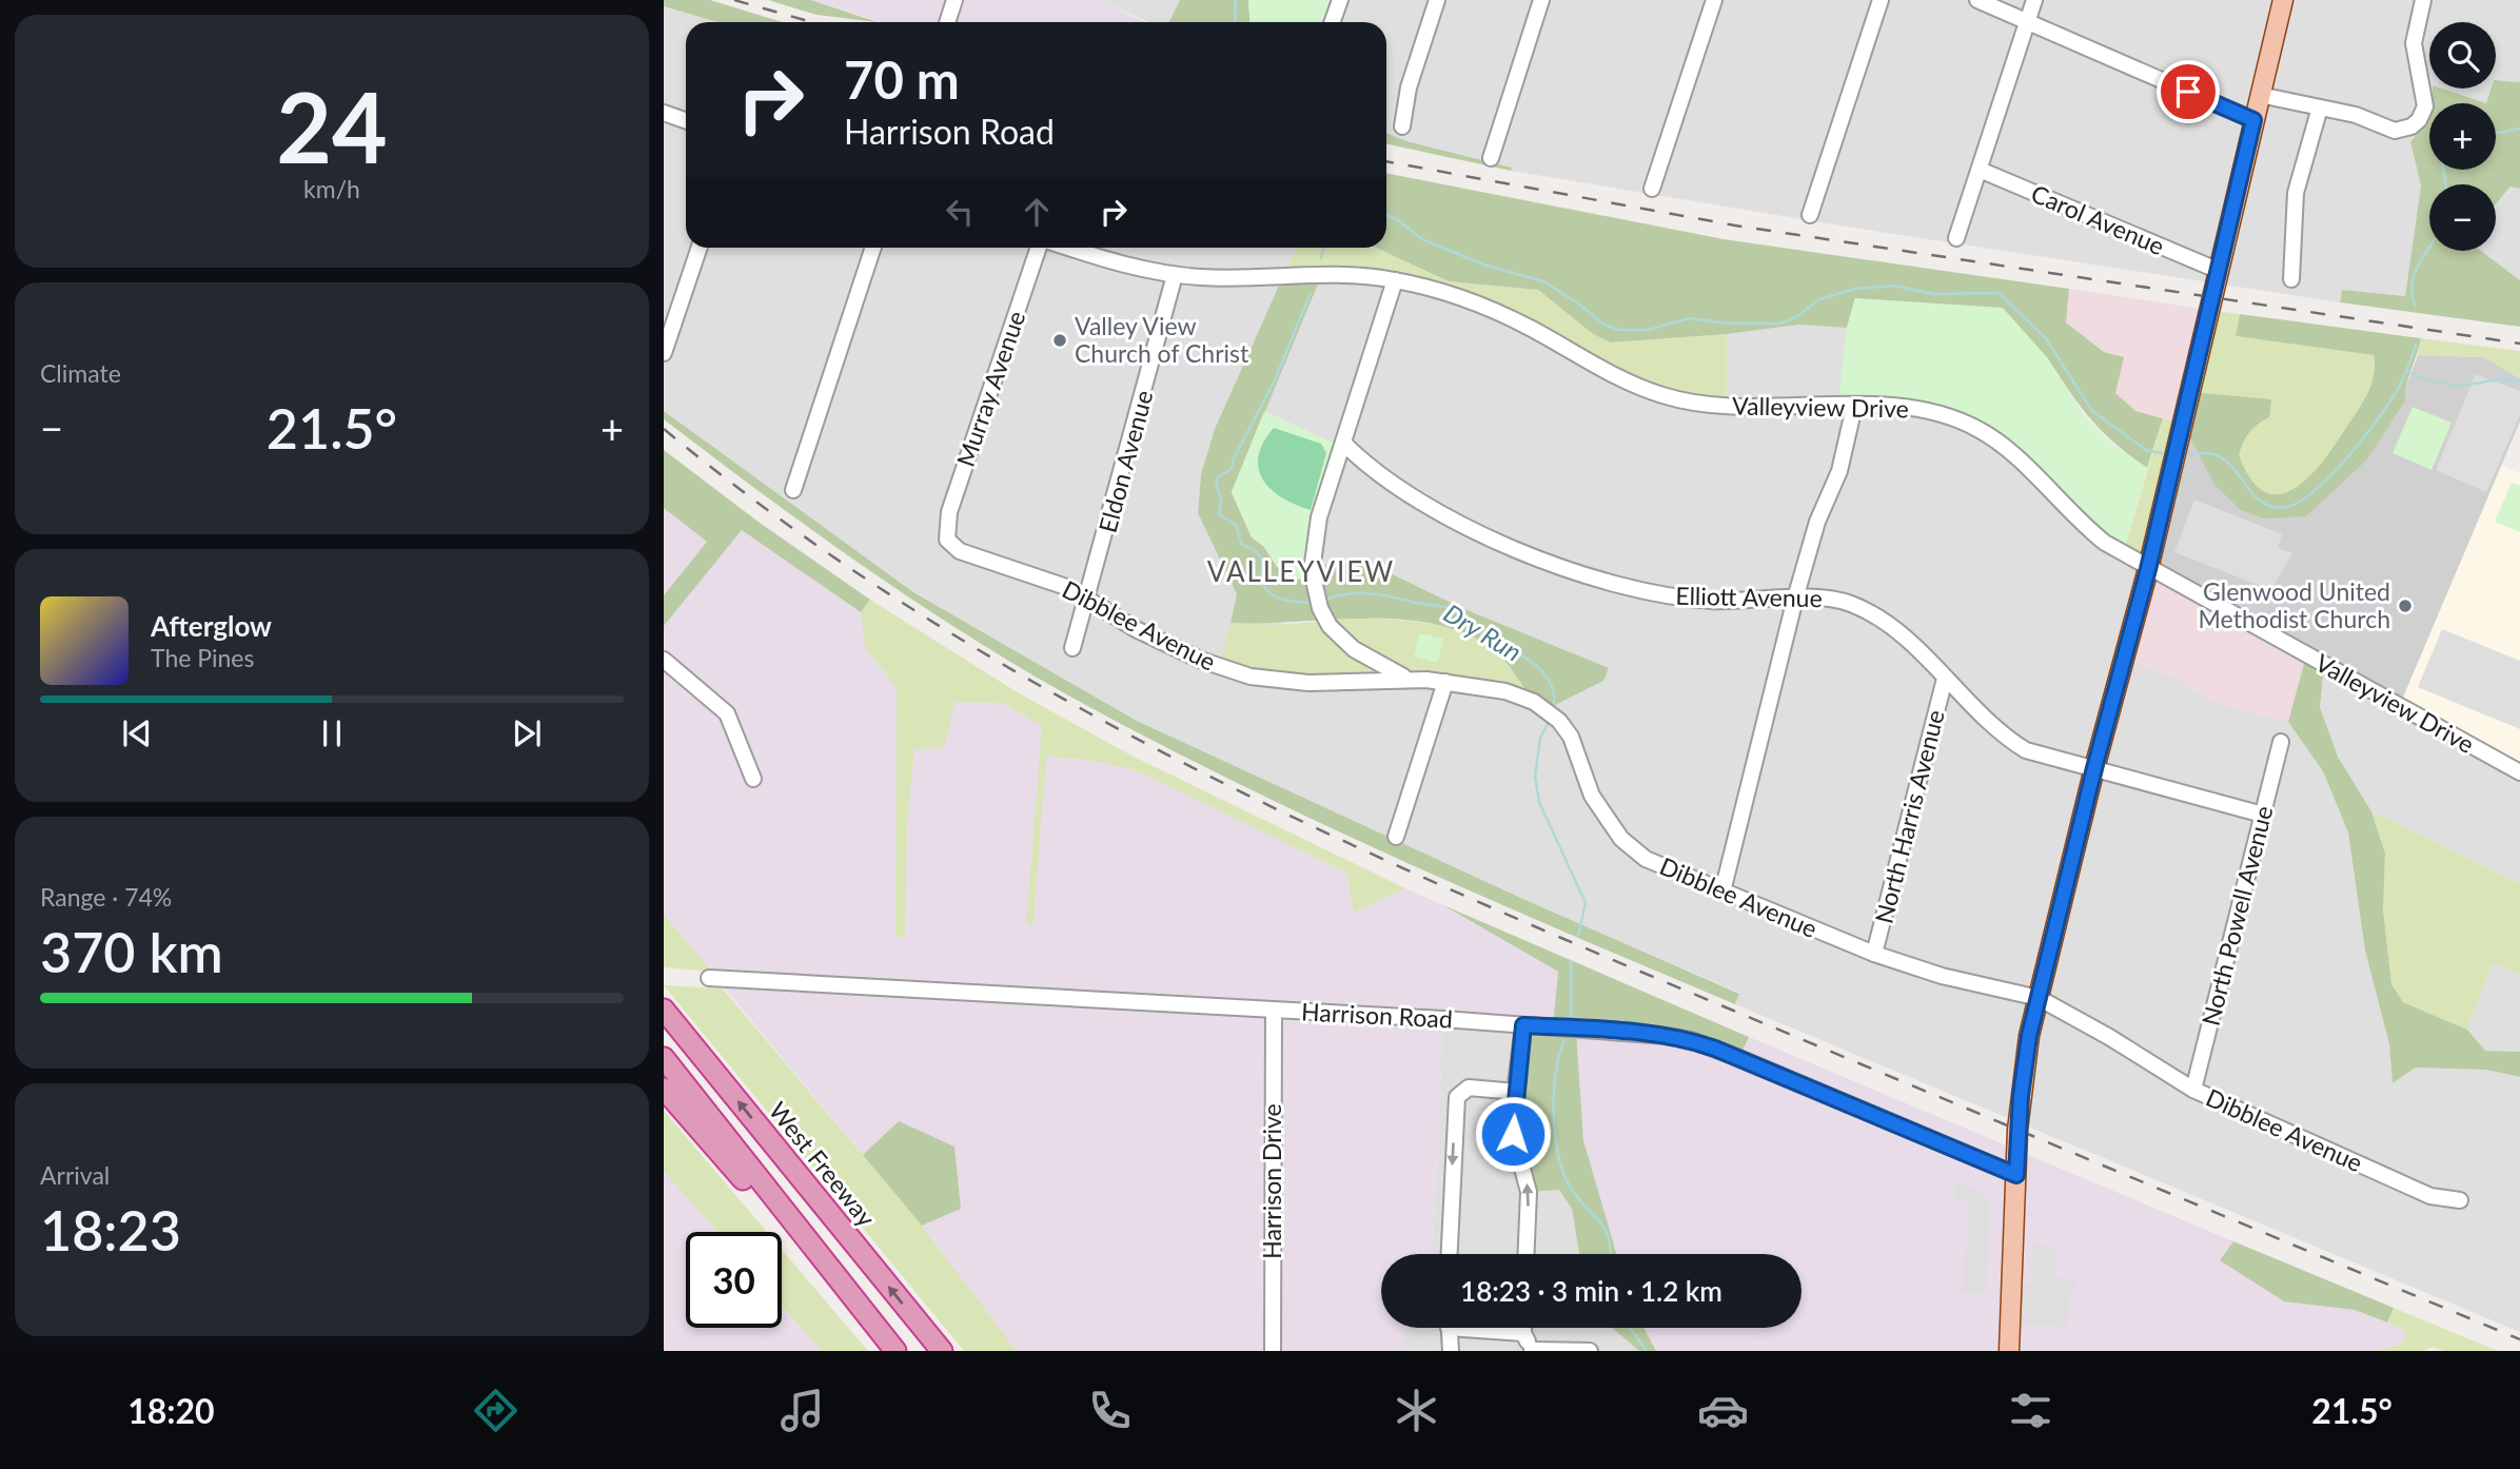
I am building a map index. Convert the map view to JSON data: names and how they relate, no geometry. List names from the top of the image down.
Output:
{
  "streets": {
    "highway": ["West Freeway"],
    "street": [
      "Carol Avenue",
      "Murray Avenue",
      "Valleyview Drive",
      "Eldon Avenue",
      "Elliott Avenue",
      "Dibblee Avenue",
      "North Harris Avenue",
      "North Powell Avenue",
      "Harrison Road",
      "Harrison Drive"
    ]
  },
  "crossings": [
    ["Murray Avenue", "Dibblee Avenue"],
    ["Valleyview Drive", "Eldon Avenue"],
    ["Eldon Avenue", "Dibblee Avenue"],
    ["Elliott Avenue", "North Harris Avenue"],
    ["Elliott Avenue", "North Powell Avenue"],
    ["Dibblee Avenue", "North Harris Avenue"],
    ["Dibblee Avenue", "North Powell Avenue"],
    ["Harrison Road", "Harrison Drive"]
  ],
  "districts": ["VALLEYVIEW"],
  "water": ["Dry Run"],
  "places": ["Valley View Church of Christ", "Glenwood United Methodist Church"],
  "page": {
    "tile": [
      ["24", "km/h"],
      "Climate",
      ["Range · 74%", "370 km"],
      ["Arrival", "18:23"]
    ],
    "map_buttons": ["+", "−"],
    "turn": ["70 m", "Harrison Road"],
    "heat": ["−", "21.5°", "+"],
    "song": ["Afterglow", "The Pines"],
    "limit": "30",
    "trip": "18:23 · 3 min · 1.2 km",
    "tabs": ["18:20", "21.5°"]
  }
}
